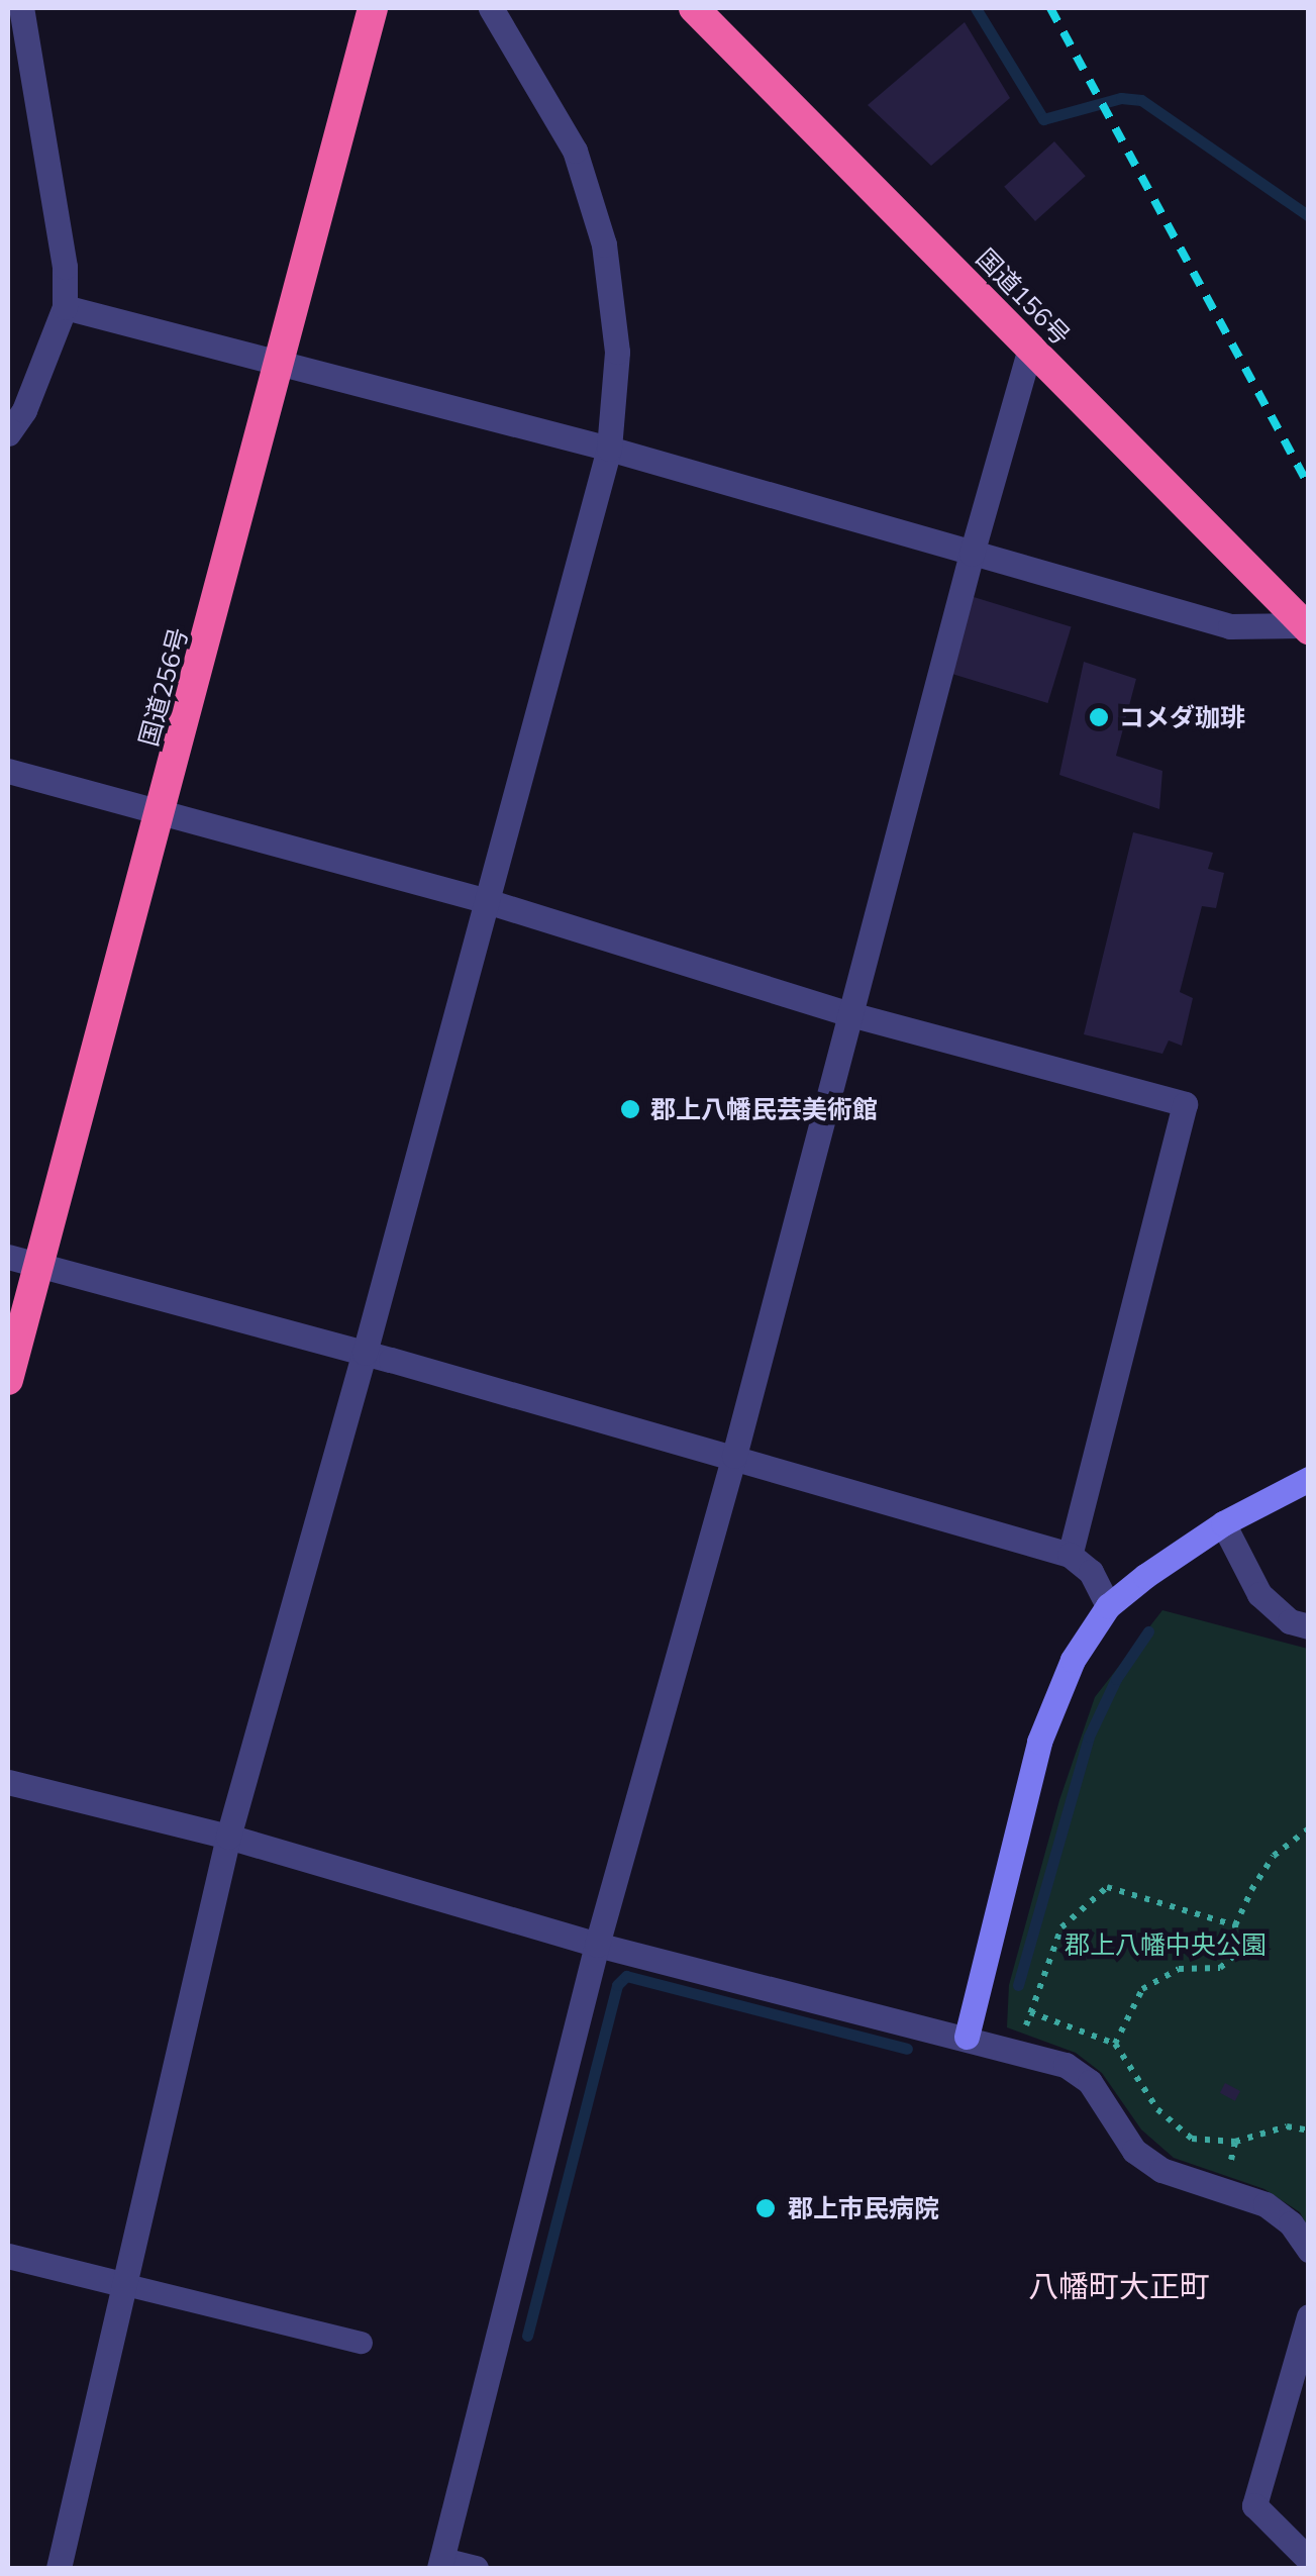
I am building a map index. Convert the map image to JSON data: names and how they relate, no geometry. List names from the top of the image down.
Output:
{
  "streets": {
    "highway": ["国道156号", "国道256号"]
  },
  "districts": ["八幡町大正町"],
  "parks": ["郡上八幡中央公園"],
  "places": ["コメダ珈琲", "郡上八幡民芸美術館", "郡上市民病院"]
}
